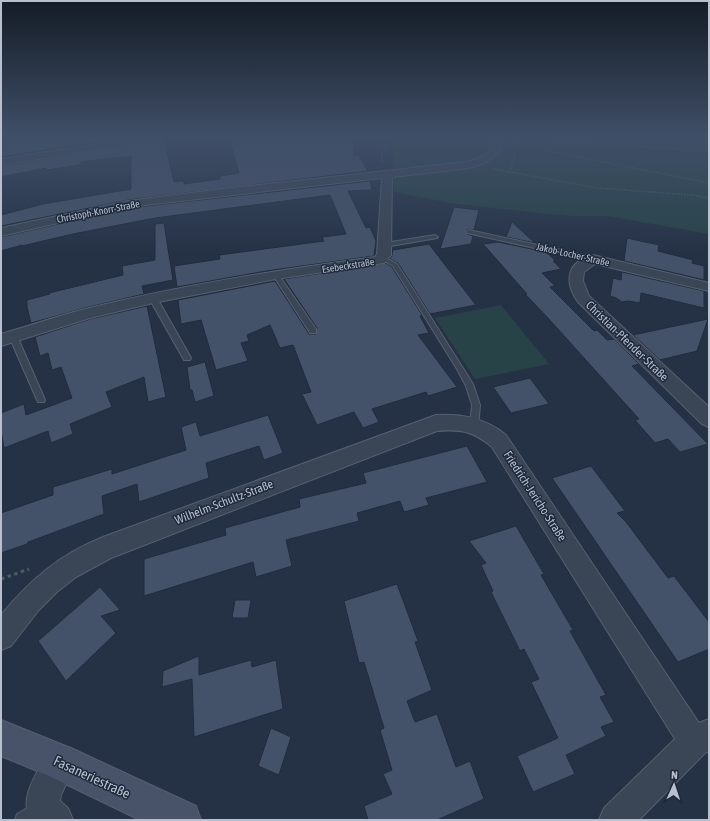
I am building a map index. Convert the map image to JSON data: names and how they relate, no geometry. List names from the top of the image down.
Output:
{
  "streets": {
    "street": [
      "Christoph-Knorr-Straße",
      "Jakob-Locher-Straße",
      "Esebeckstraße",
      "Christian-Pfender-Straße",
      "Friedrich-Jericho-Straße",
      "Wilhelm-Schultz-Straße",
      "Fasaneriestraße"
    ]
  },
  "crossings": [
    ["Jakob-Locher-Straße", "Christian-Pfender-Straße"],
    ["Friedrich-Jericho-Straße", "Wilhelm-Schultz-Straße"]
  ],
  "north": "top"
}
